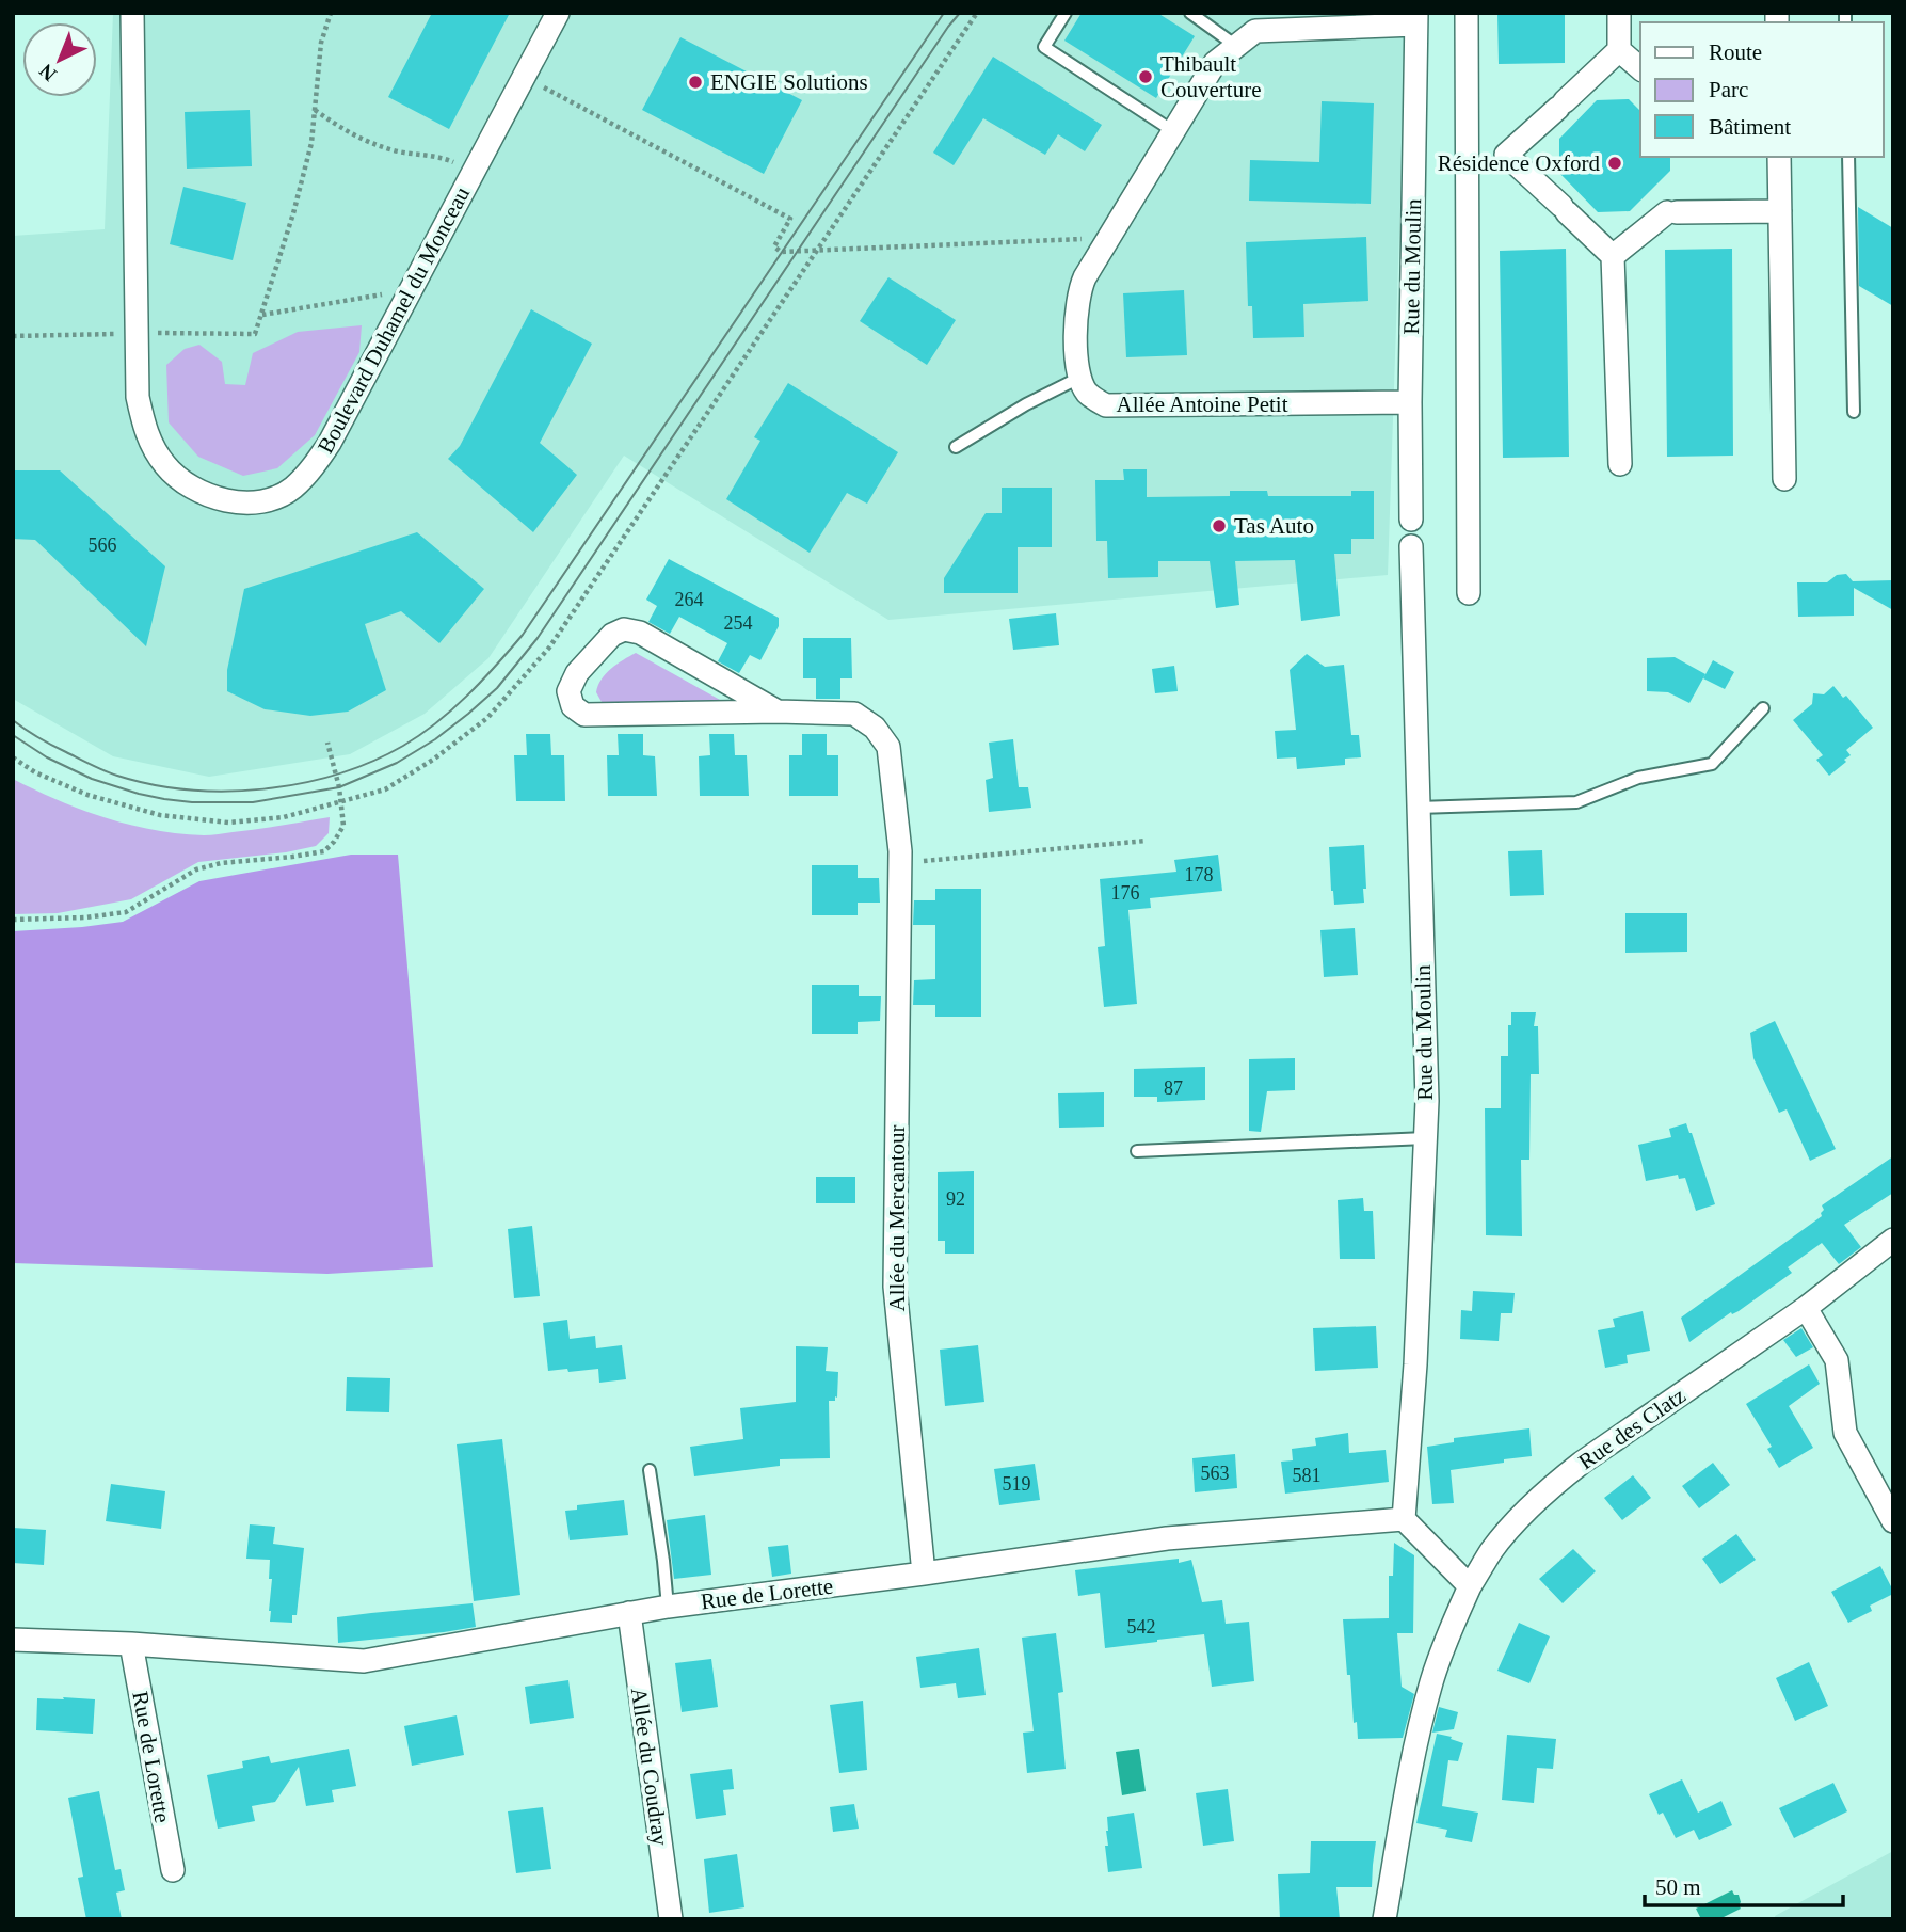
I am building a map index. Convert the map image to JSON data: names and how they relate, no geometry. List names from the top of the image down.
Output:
{
  "streets": {
    "street": [
      "Rue du Moulin",
      "Boulevard Duhamel du Monceau",
      "Allée Antoine Petit",
      "Allée du Mercantour",
      "Rue des Clatz",
      "Rue de Lorette",
      "Allée du Coudray"
    ]
  },
  "crossings": [
    ["Rue du Moulin", "Allée Antoine Petit"],
    ["Rue du Moulin", "Rue de Lorette"],
    ["Allée du Mercantour", "Rue de Lorette"],
    ["Rue de Lorette", "Allée du Coudray"]
  ],
  "places": [
    "Thibault Couverture",
    "ENGIE Solutions",
    "Résidence Oxford",
    "Tas Auto"
  ],
  "house_numbers": [
    "566",
    "264",
    "254",
    "178",
    "176",
    "87",
    "92",
    "563",
    "581",
    "519",
    "542"
  ],
  "legend": ["Route", "Parc", "Bâtiment"],
  "scale_bar": "50 m",
  "north": "bottom left"
}
